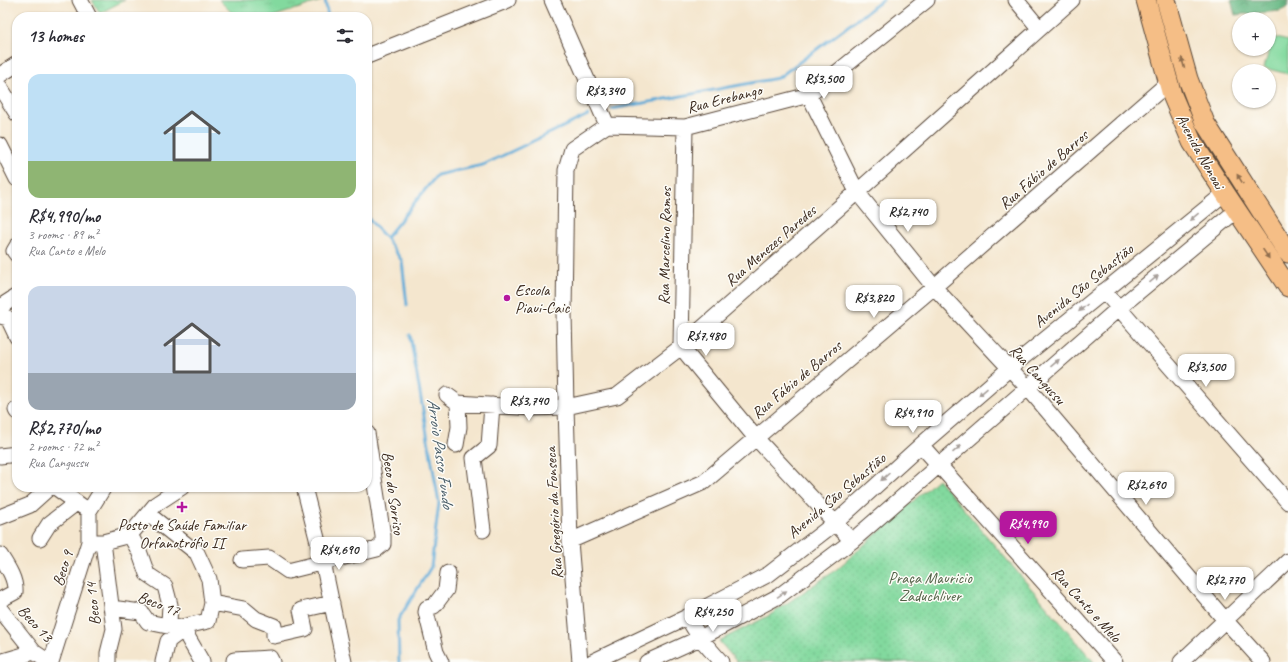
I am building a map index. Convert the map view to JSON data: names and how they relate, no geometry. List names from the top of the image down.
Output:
{
  "streets": {
    "main road": ["Avenida Nonoai"],
    "street": [
      "Rua Erebango",
      "Rua Fábio de Barros",
      "Rua Menezes Paredes",
      "Rua Marcelino Ramos",
      "Avenida São Sebastião",
      "Rua Cangussu",
      "Beco do Sorriso",
      "Rua Gregório da Fonseca",
      "Beco 9",
      "Beco 17",
      "Beco 14",
      "Rua Canto e Melo",
      "Beco 13"
    ]
  },
  "crossings": [
    ["Rua Erebango", "Rua Marcelino Ramos"],
    ["Rua Erebango", "Rua Cangussu"],
    ["Rua Erebango", "Rua Gregório da Fonseca"],
    ["Avenida Nonoai", "Rua Fábio de Barros"],
    ["Avenida Nonoai", "Avenida São Sebastião"],
    ["Rua Fábio de Barros", "Rua Cangussu"],
    ["Rua Fábio de Barros", "Rua Gregório da Fonseca"],
    ["Rua Menezes Paredes", "Rua Marcelino Ramos"],
    ["Rua Menezes Paredes", "Rua Cangussu"],
    ["Rua Menezes Paredes", "Rua Gregório da Fonseca"],
    ["Avenida São Sebastião", "Rua Cangussu"],
    ["Avenida São Sebastião", "Rua Canto e Melo"],
    ["Beco 9", "Beco 14"],
    ["Beco 17", "Beco 14"]
  ],
  "water": ["Arroio Passo Fundo"],
  "parks": ["Praça Mauricio Zaduchliver"],
  "places": {
    "other": ["Escola Piaui-Caic"],
    "health": ["Posto de Saúde Familiar Orfanotrófio II"]
  },
  "page": {
    "map_buttons": ["+", "−"],
    "heading": "13 homes",
    "list": [
      {
        "name": "R$4,990/mo",
        "note": "3 rooms · 89 m² · Rua Canto e Melo"
      },
      {
        "name": "R$2,770/mo",
        "note": "2 rooms · 72 m² · Rua Cangussu"
      }
    ],
    "price": [
      "R$3,500",
      "R$3,340",
      "R$2,740",
      "R$3,820",
      "R$7,480",
      "R$3,500",
      "R$3,740",
      "R$4,910",
      "R$2,690",
      "R$4,990",
      "R$4,690",
      "R$2,770",
      "R$4,250"
    ]
  }
}
